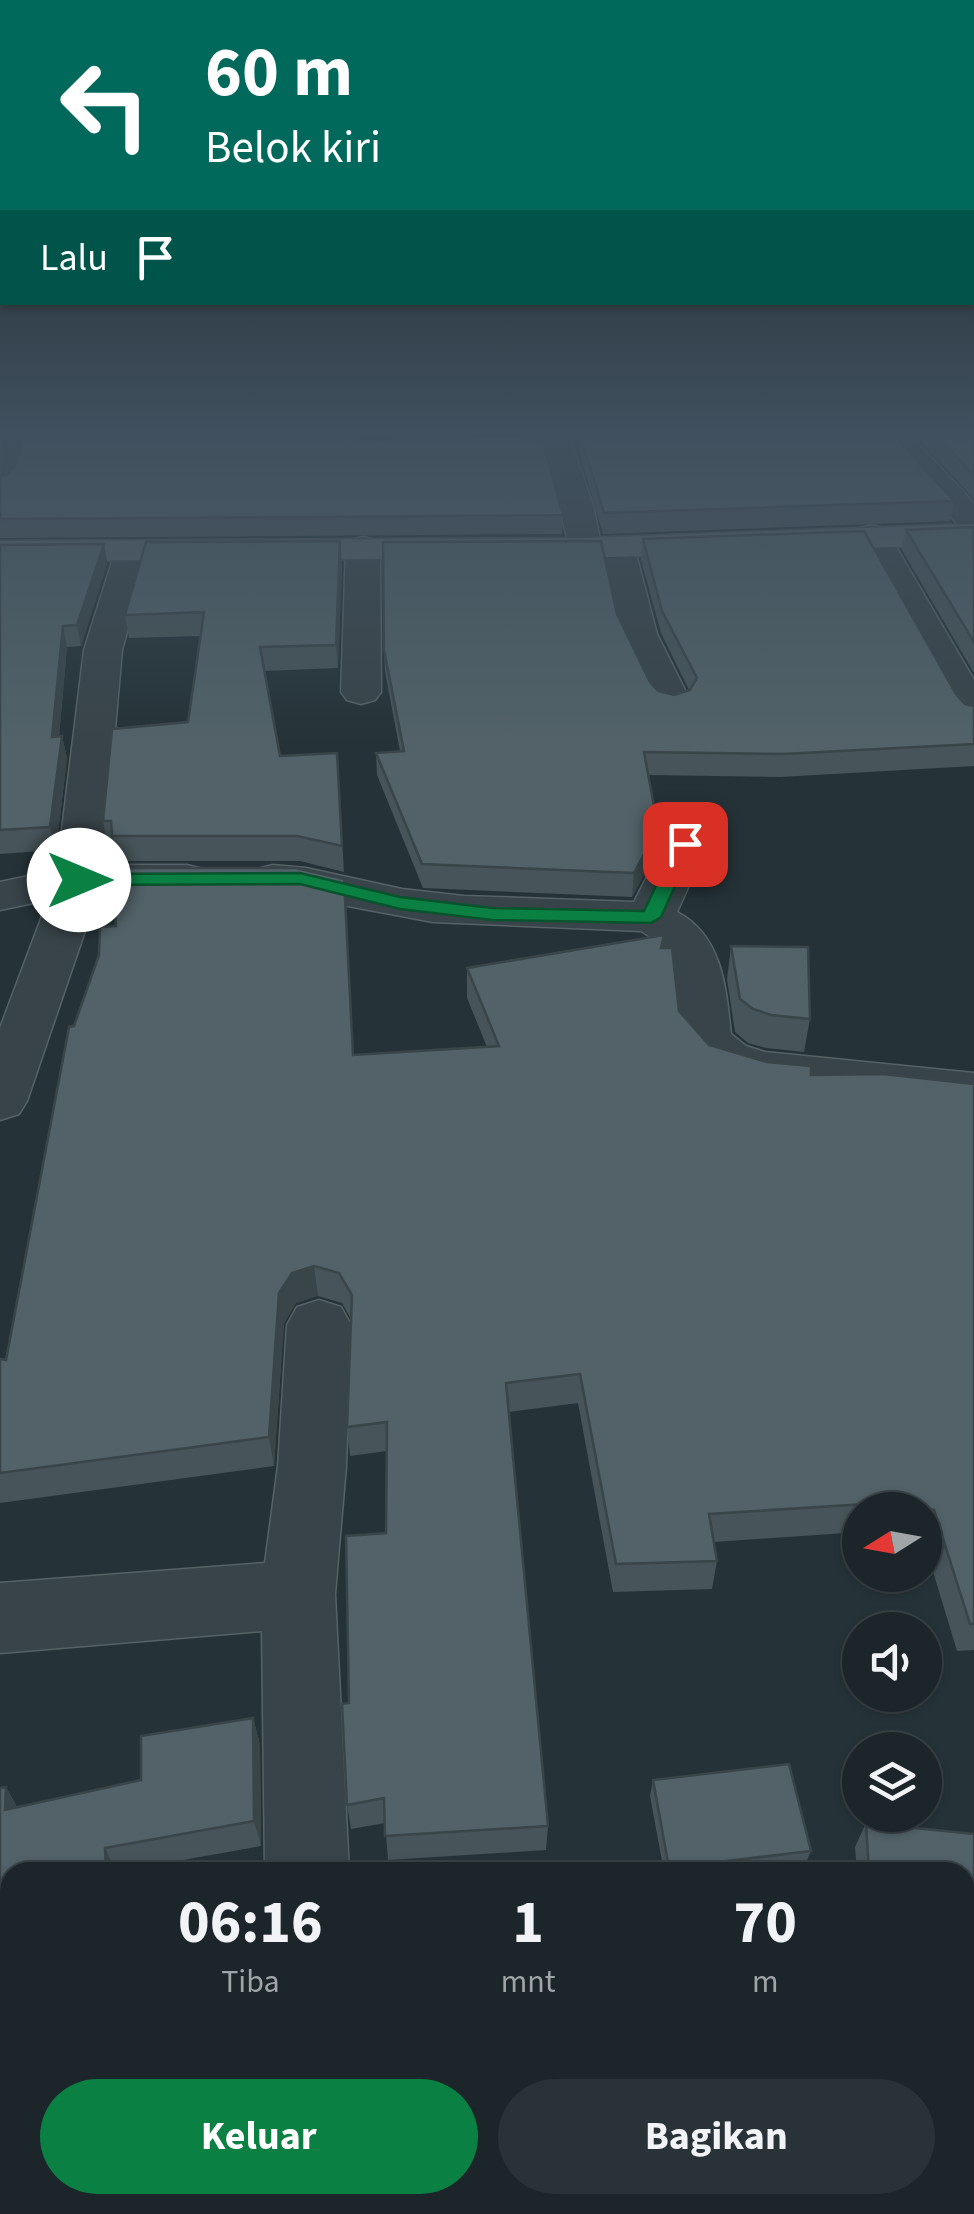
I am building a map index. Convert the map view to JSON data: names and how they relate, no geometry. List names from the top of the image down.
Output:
{
  "north": "left",
  "page": {
    "turn": ["60 m", "Belok kiri"],
    "then": "Lalu",
    "eta": [
      "06:16",
      "Tiba",
      "1",
      "mnt",
      "70",
      "m"
    ],
    "buttons": ["Keluar", "Bagikan"]
  }
}
